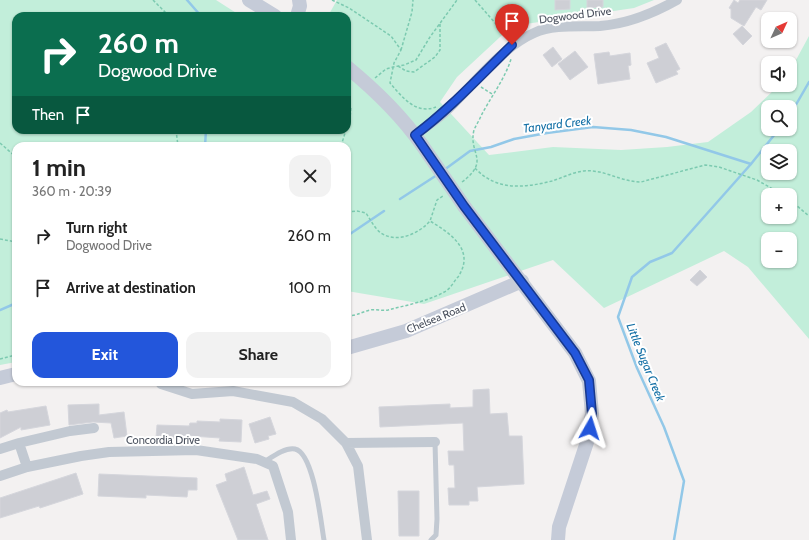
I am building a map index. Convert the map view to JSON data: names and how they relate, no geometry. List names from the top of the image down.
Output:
{
  "streets": {
    "main road": ["Chelsea Road"],
    "street": ["Dogwood Drive", "Concordia Drive"]
  },
  "water": ["Tanyard Creek", "Little Sugar Creek"],
  "north": "top right",
  "page": {
    "map_buttons": ["+", "−"],
    "turn": ["260 m", "Dogwood Drive"],
    "then": "Then",
    "heading": ["1 min", "360 m · 20:39"],
    "list": [
      {
        "name": "Turn right",
        "note": "Dogwood Drive",
        "value": "260 m"
      },
      {
        "name": "Arrive at destination",
        "value": "100 m"
      }
    ],
    "buttons": ["Exit", "Share"]
  }
}
